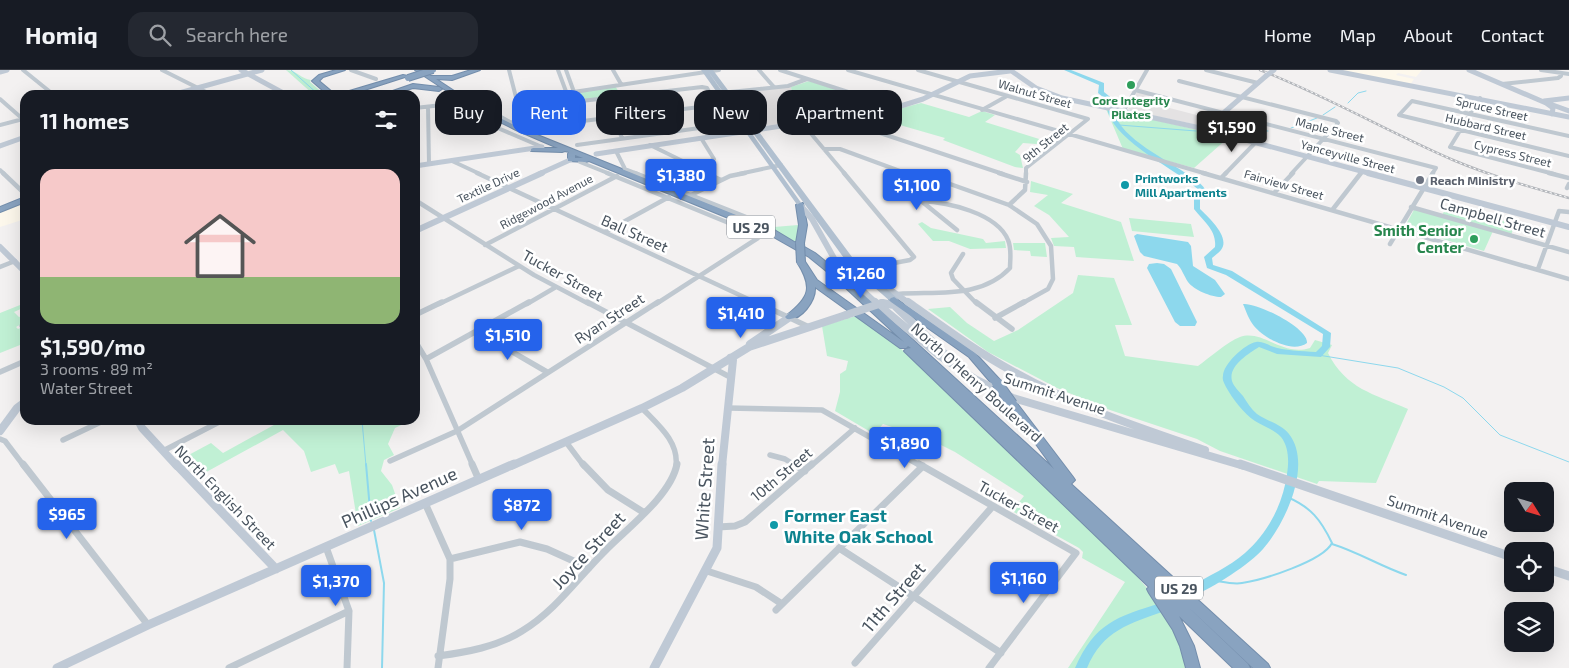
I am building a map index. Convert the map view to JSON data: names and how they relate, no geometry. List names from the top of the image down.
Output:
{
  "streets": {
    "highway": ["US 29", "North O'Henry Boulevard"],
    "main road": ["Summit Avenue"],
    "street": [
      "Walnut Street",
      "Spruce Street",
      "Hubbard Street",
      "Maple Street",
      "9th Street",
      "Cypress Street",
      "Yanceyville Street",
      "Fairview Street",
      "Textile Drive",
      "Ridgewood Avenue",
      "Campbell Street",
      "Ball Street",
      "Tucker Street",
      "Ryan Street",
      "10th Street",
      "White Street",
      "North English Street",
      "Phillips Avenue",
      "Joyce Street",
      "11th Street"
    ]
  },
  "crossings": [
    ["Walnut Street", "9th Street"],
    ["Walnut Street", "Textile Drive"],
    ["Spruce Street", "Hubbard Street"],
    ["Hubbard Street", "Cypress Street"],
    ["Maple Street", "Yanceyville Street"],
    ["9th Street", "Fairview Street"],
    ["Yanceyville Street", "Textile Drive"],
    ["Fairview Street", "Textile Drive"],
    ["Textile Drive", "Ball Street"],
    ["Textile Drive", "Tucker Street"],
    ["Textile Drive", "North O'Henry Boulevard"],
    ["Ridgewood Avenue", "Ball Street"],
    ["Ridgewood Avenue", "Tucker Street"],
    ["Ball Street", "Ryan Street"],
    ["Ball Street", "Phillips Avenue"],
    ["Tucker Street", "Ryan Street"],
    ["Tucker Street", "10th Street"],
    ["Tucker Street", "White Street"],
    ["Tucker Street", "Phillips Avenue"],
    ["Tucker Street", "11th Street"],
    ["Summit Avenue", "Phillips Avenue"],
    ["10th Street", "White Street"],
    ["White Street", "Phillips Avenue"],
    ["North English Street", "Phillips Avenue"],
    ["Phillips Avenue", "Joyce Street"]
  ],
  "places": [
    "Core Integrity Pilates",
    "Reach Ministry",
    "Printworks Mill Apartments",
    "Smith Senior Center",
    "Former East White Oak School"
  ],
  "north": "bottom right",
  "page": {
    "header": "Homiq",
    "search": "Search here",
    "nav": [
      "Home",
      "Map",
      "About",
      "Contact"
    ],
    "chip": [
      "Buy",
      "Rent",
      "Filters",
      "New",
      "Apartment"
    ],
    "heading": "11 homes",
    "price": [
      "$1,590",
      "$1,380",
      "$1,100",
      "$1,260",
      "$1,410",
      "$1,510",
      "$1,890",
      "$872",
      "$965",
      "$1,160",
      "$1,370"
    ],
    "list": [
      {
        "name": "$1,590/mo",
        "note": "3 rooms · 89 m² · Water Street"
      }
    ]
  }
}
